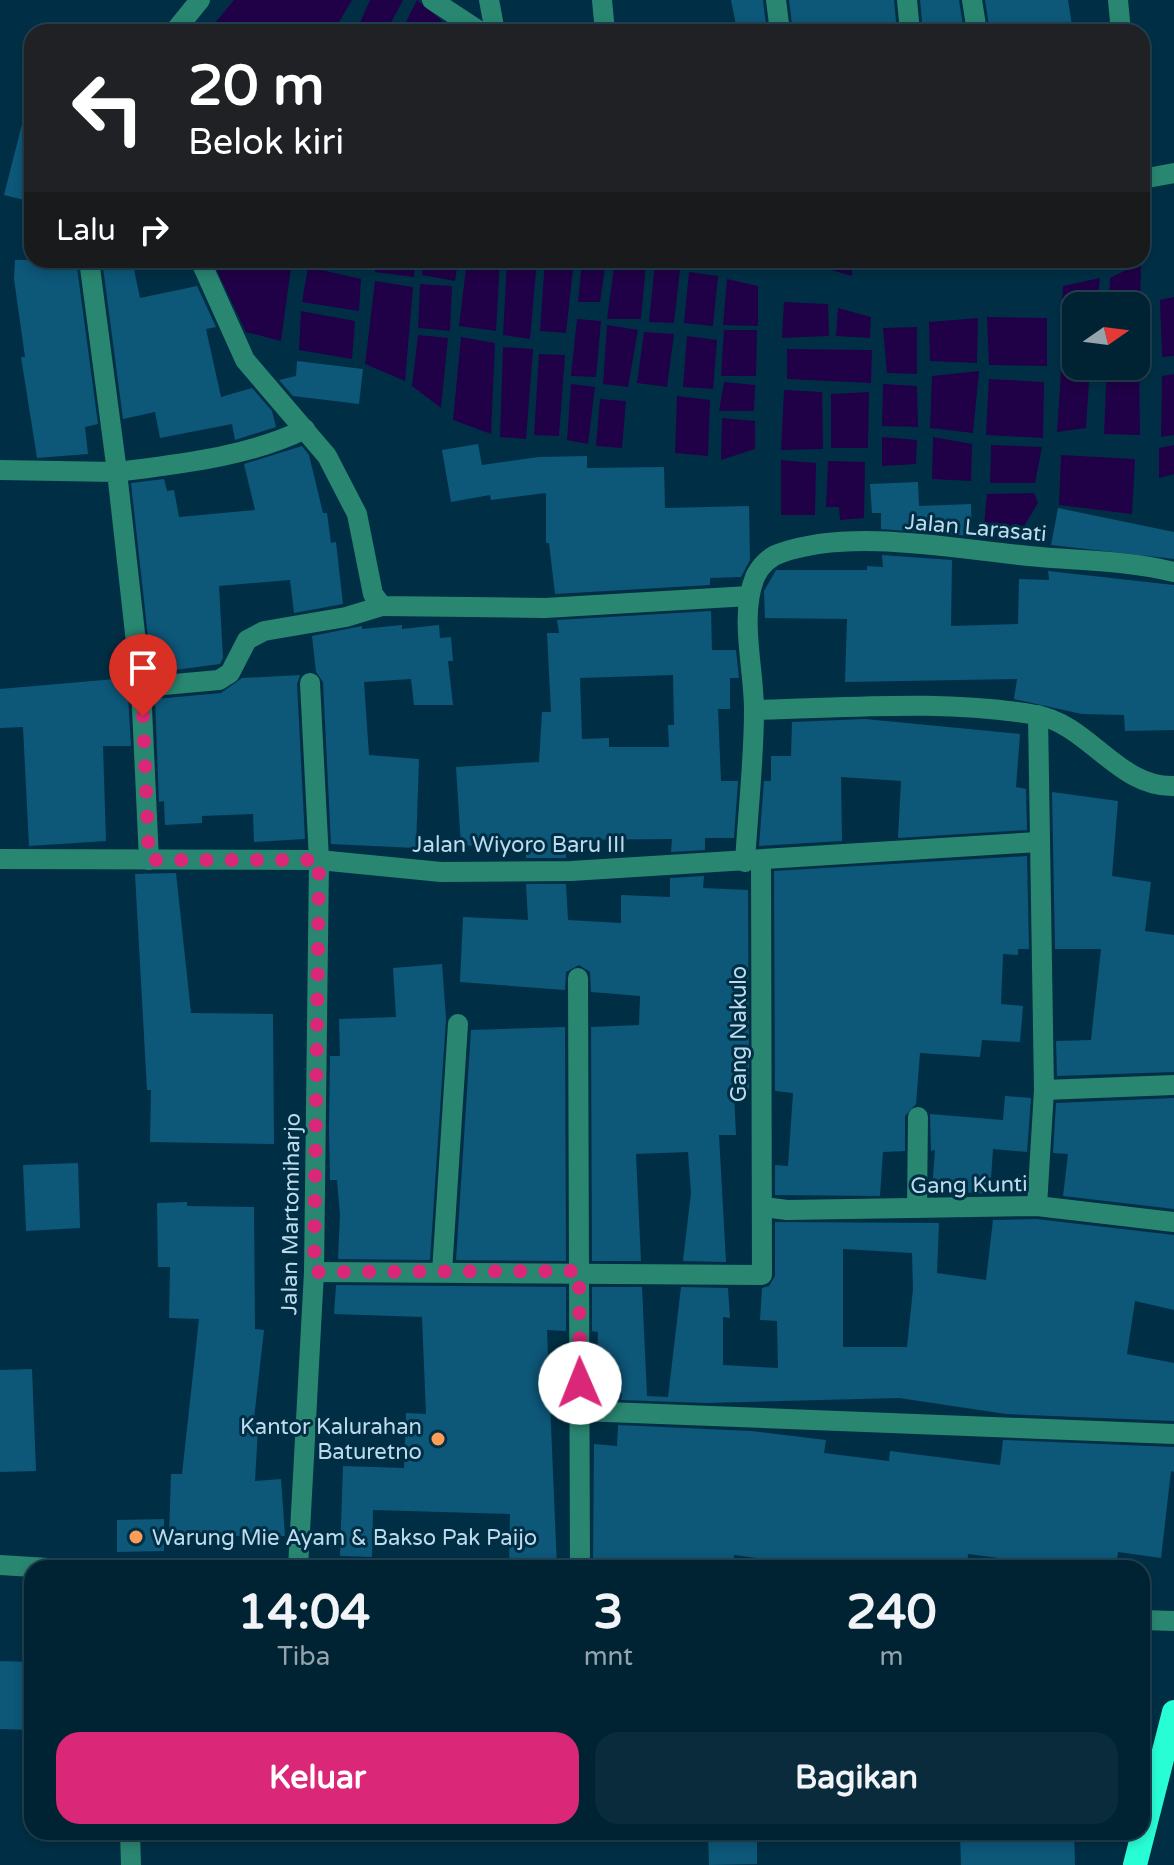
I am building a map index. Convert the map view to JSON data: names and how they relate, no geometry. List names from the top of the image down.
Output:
{
  "streets": {
    "street": [
      "Jalan Larasati",
      "Jalan Wiyoro Baru III",
      "Gang Nakulo",
      "Gang Kunti",
      "Jalan Martomiharjo"
    ]
  },
  "crossings": [
    ["Jalan Larasati", "Gang Nakulo"],
    ["Jalan Wiyoro Baru III", "Gang Nakulo"],
    ["Jalan Wiyoro Baru III", "Jalan Martomiharjo"],
    ["Gang Nakulo", "Gang Kunti"]
  ],
  "places": ["Kantor Kalurahan Baturetno", "Warung Mie Ayam & Bakso Pak Paijo"],
  "north": "right",
  "page": {
    "turn": ["20 m", "Belok kiri"],
    "then": "Lalu",
    "eta": [
      "14:04",
      "Tiba",
      "3",
      "mnt",
      "240",
      "m"
    ],
    "buttons": ["Keluar", "Bagikan"]
  }
}
